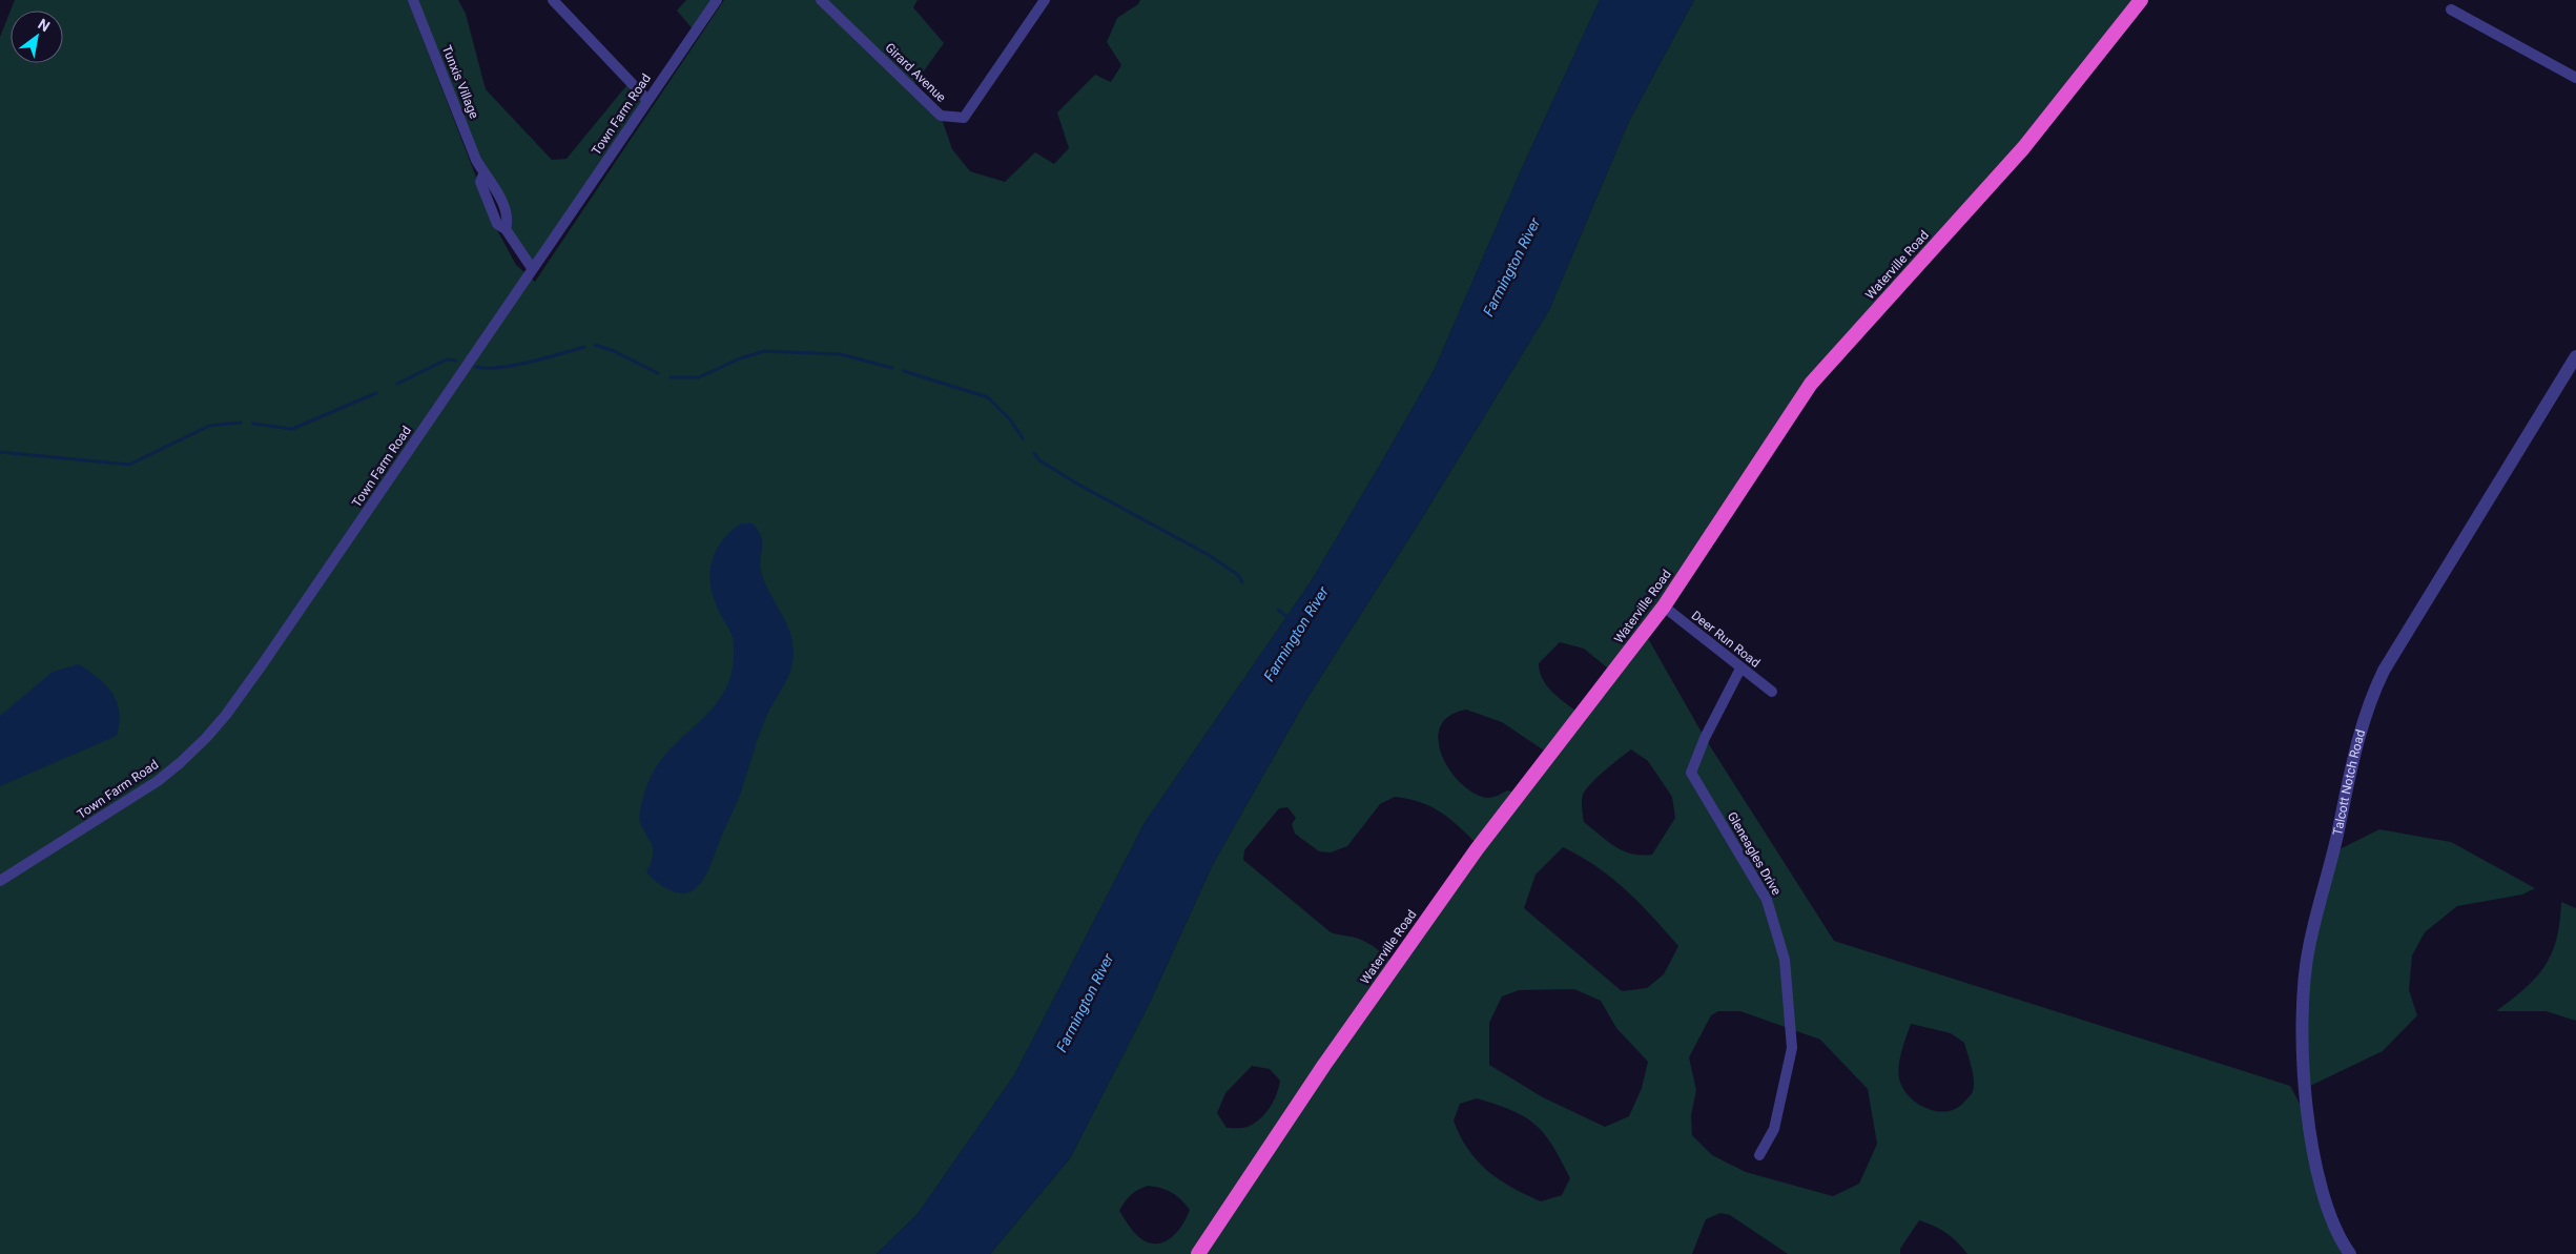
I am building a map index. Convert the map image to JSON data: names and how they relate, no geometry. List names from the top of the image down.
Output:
{
  "streets": {
    "highway": ["Waterville Road"],
    "street": [
      "Girard Avenue",
      "Tunxis Village",
      "Town Farm Road",
      "Deer Run Road",
      "Talcott Notch Road",
      "Gleneagles Drive"
    ]
  },
  "crossings": [
    ["Tunxis Village", "Town Farm Road"],
    ["Waterville Road", "Deer Run Road"],
    ["Deer Run Road", "Gleneagles Drive"]
  ],
  "water": ["Farmington River"],
  "north": "top right"
}
